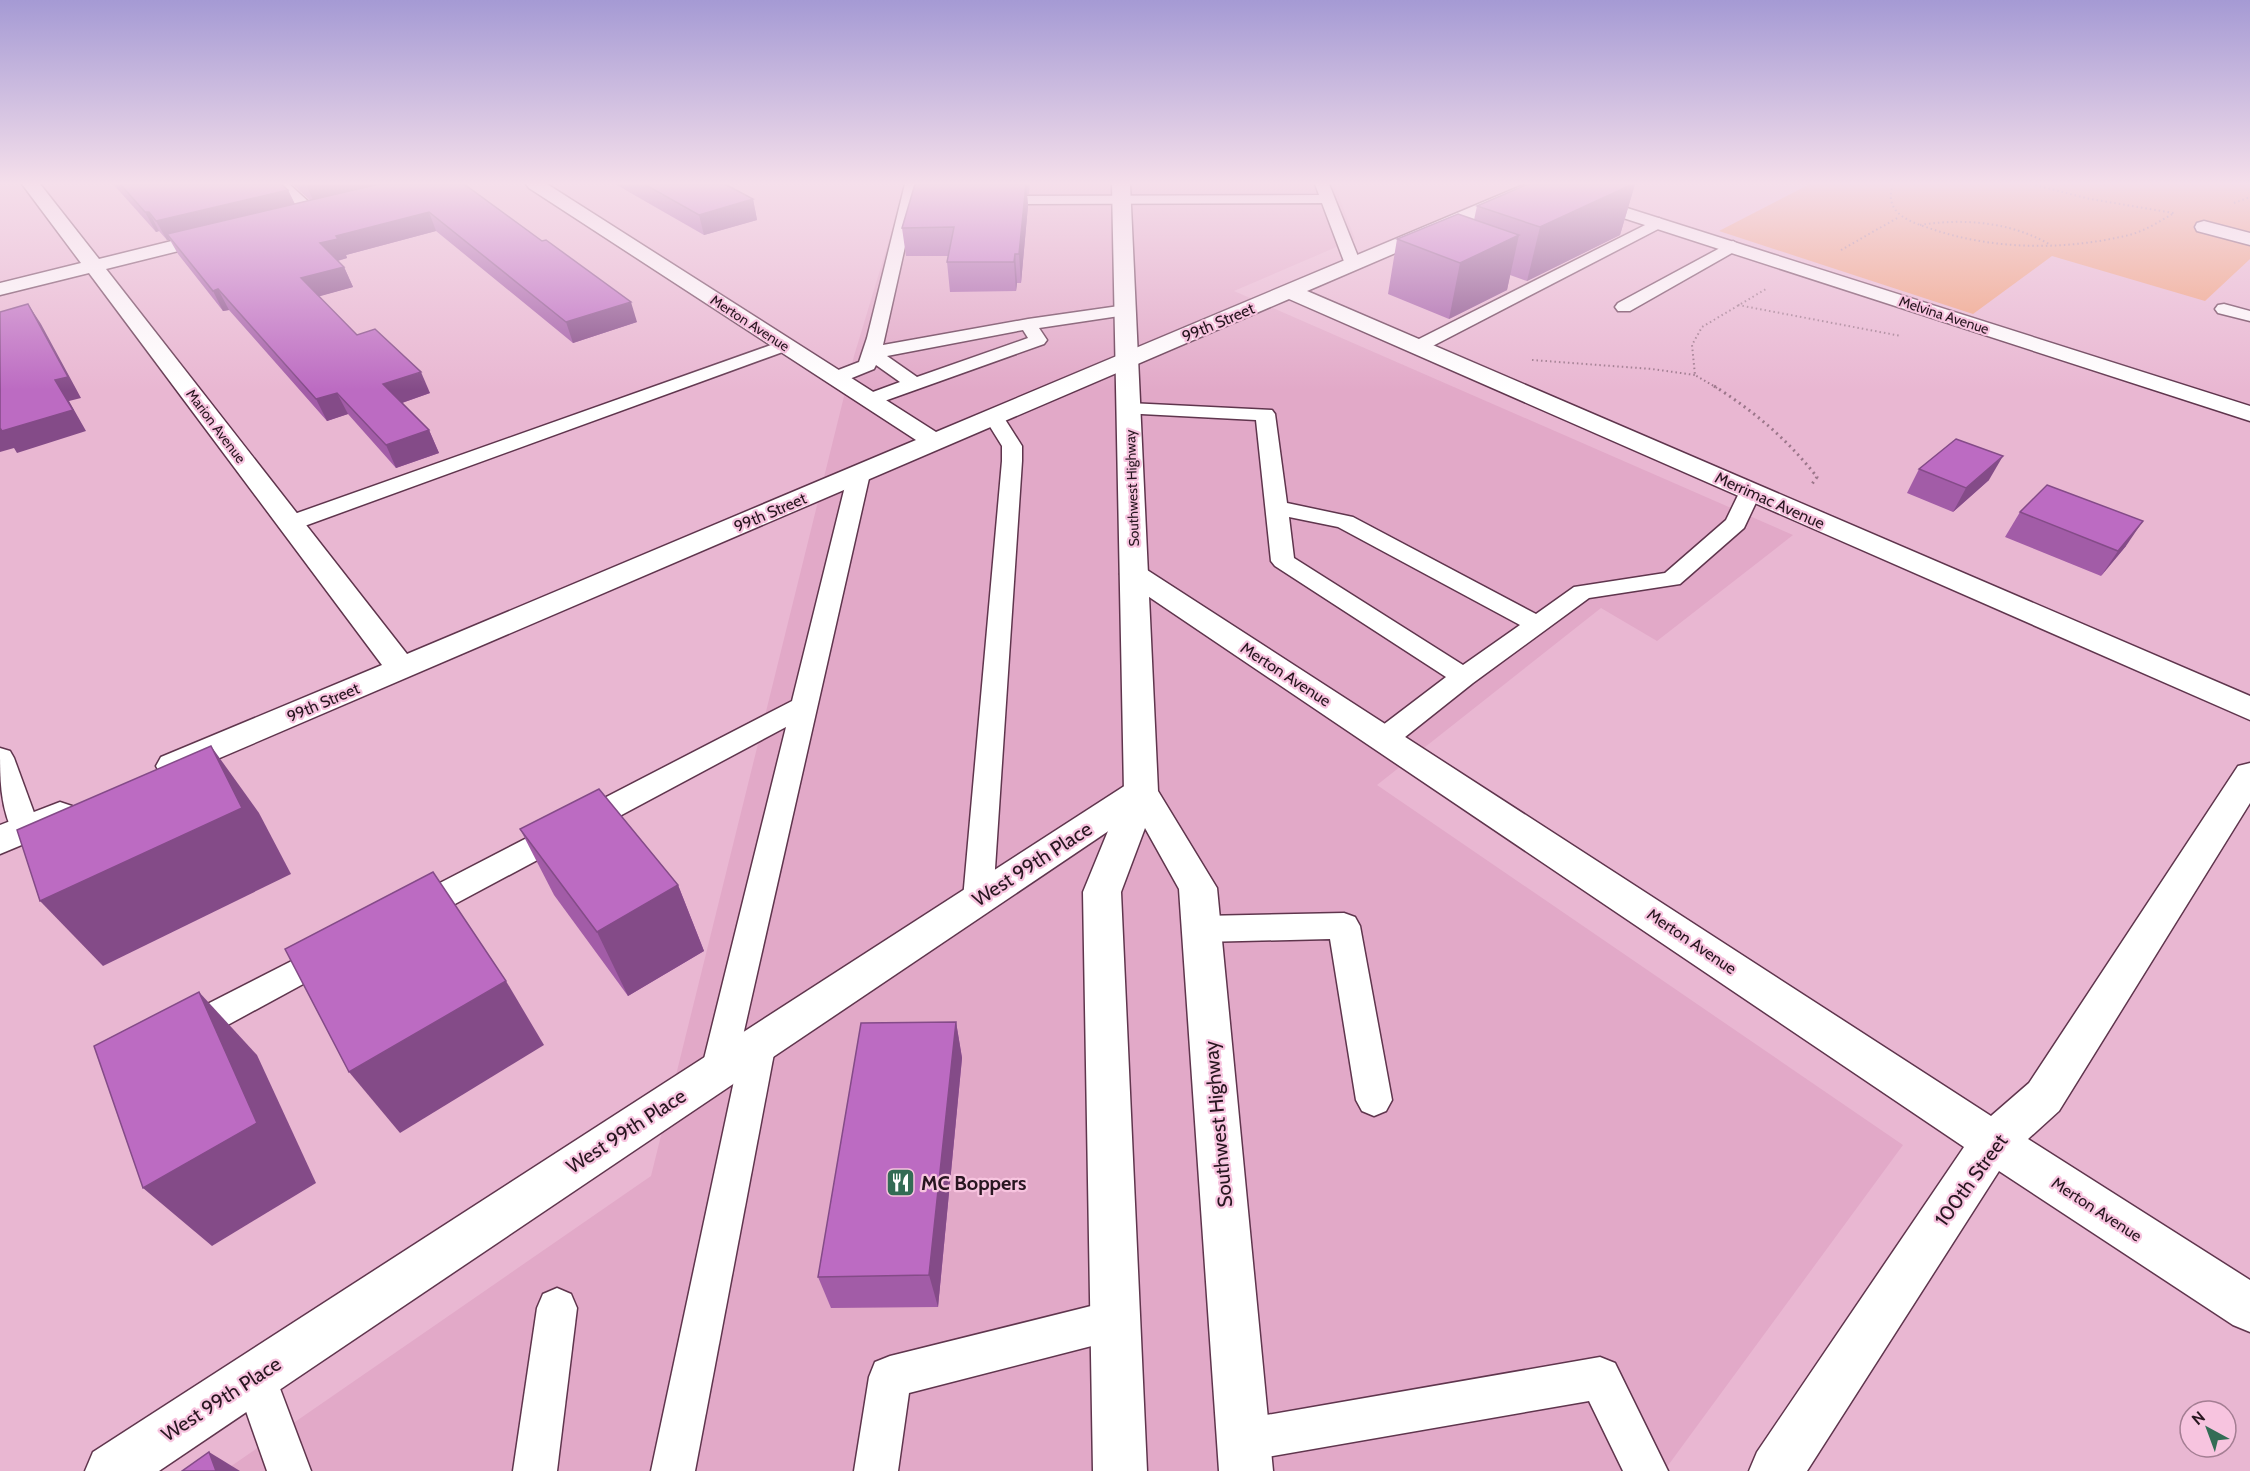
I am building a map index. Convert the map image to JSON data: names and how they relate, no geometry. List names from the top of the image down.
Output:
{
  "streets": {
    "street": [
      "Melvina Avenue",
      "99th Street",
      "Merton Avenue",
      "Marion Avenue",
      "Southwest Highway",
      "Merrimac Avenue",
      "West 99th Place",
      "100th Street"
    ]
  },
  "crossings": [
    ["99th Street", "Merton Avenue"],
    ["99th Street", "Marion Avenue"],
    ["99th Street", "Southwest Highway"],
    ["99th Street", "Merrimac Avenue"],
    ["Merton Avenue", "Southwest Highway"],
    ["Merton Avenue", "100th Street"],
    ["Southwest Highway", "West 99th Place"]
  ],
  "places": {
    "restaurant": ["MC Boppers"]
  },
  "north": "top left"
}
